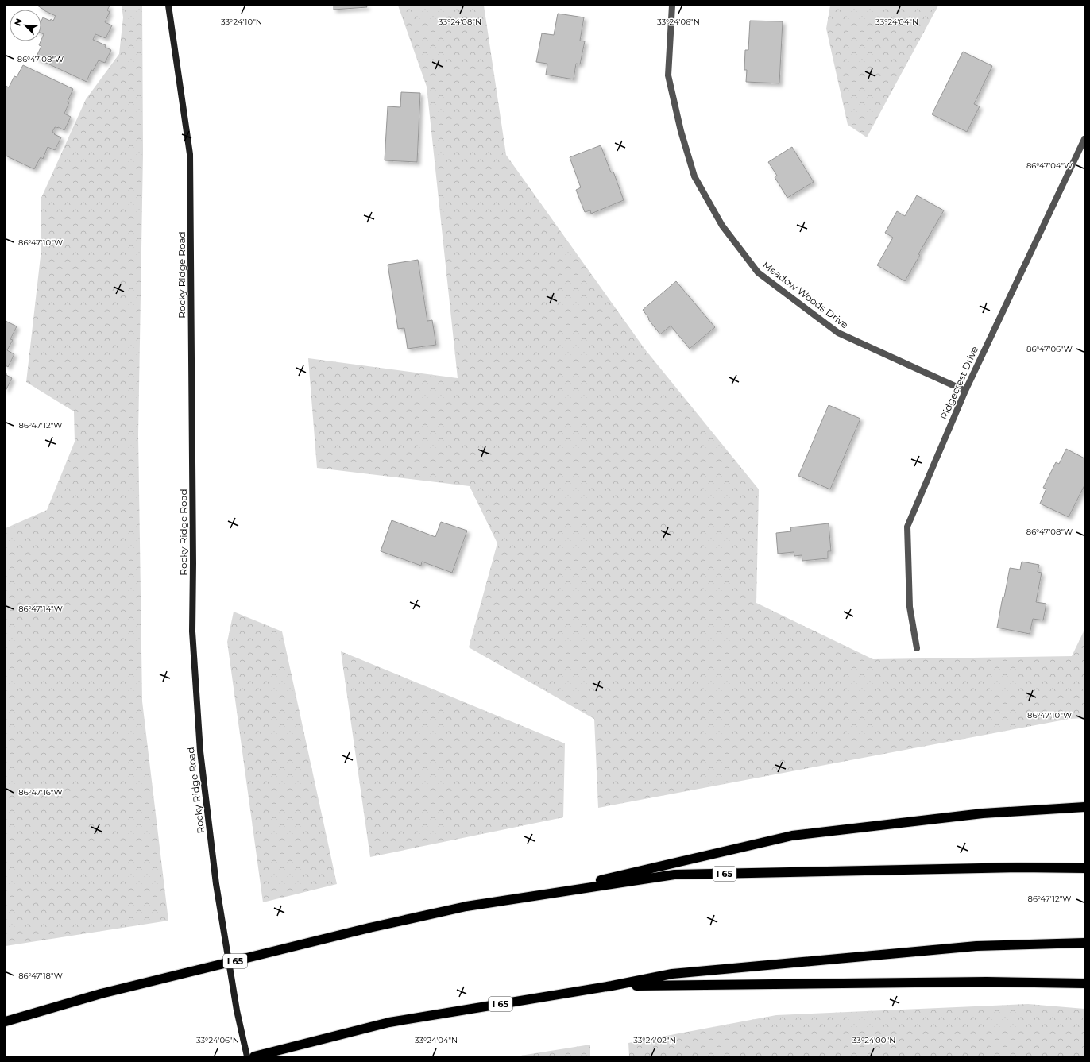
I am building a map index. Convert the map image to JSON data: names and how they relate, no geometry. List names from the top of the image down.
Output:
{
  "streets": {
    "highway": ["I 65"],
    "main road": ["Rocky Ridge Road"],
    "street": ["Meadow Woods Drive", "Ridgecrest Drive"]
  },
  "crossings": [
    ["Meadow Woods Drive", "Ridgecrest Drive"]
  ],
  "north": "top left",
  "coordinates": [
    "33°24'10\"N",
    "33°24'08\"N",
    "33°24'06\"N",
    "33°24'04\"N",
    "86°47'08\"W",
    "86°47'04\"W",
    "86°47'10\"W",
    "86°47'06\"W",
    "86°47'12\"W",
    "86°47'14\"W",
    "86°47'16\"W",
    "86°47'18\"W",
    "33°24'02\"N",
    "33°24'00\"N"
  ]
}
